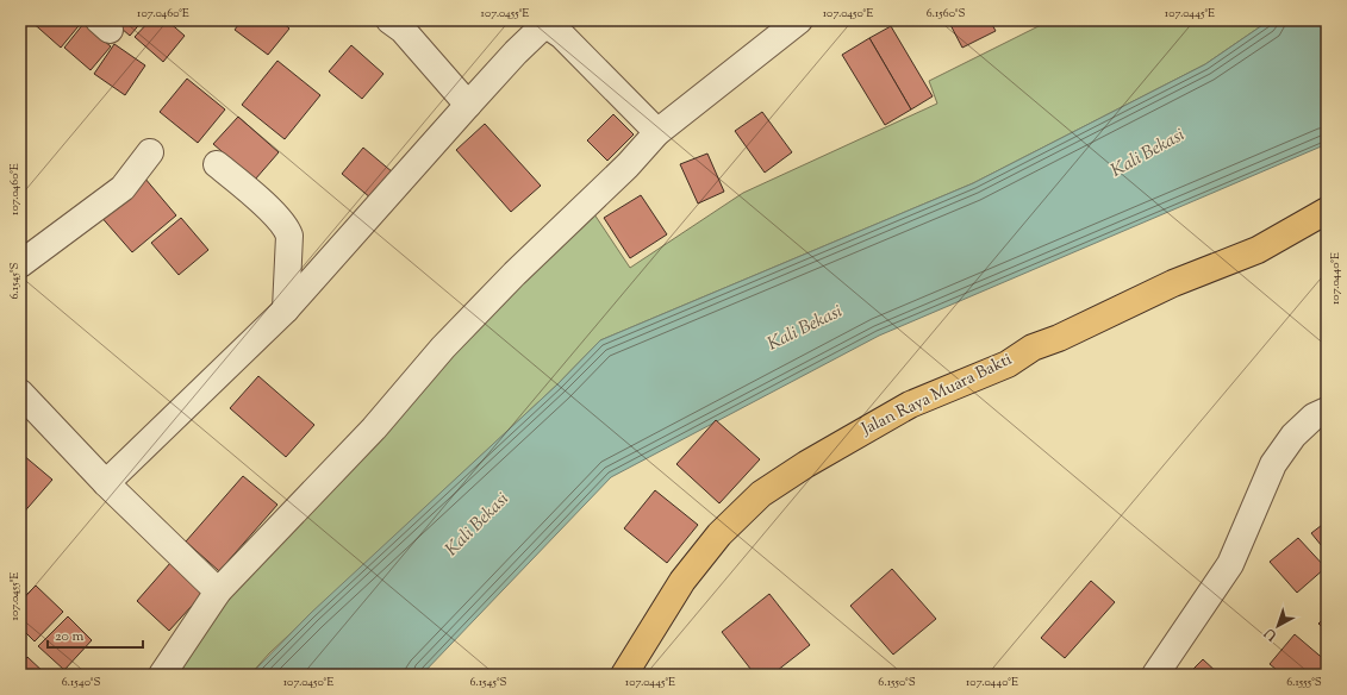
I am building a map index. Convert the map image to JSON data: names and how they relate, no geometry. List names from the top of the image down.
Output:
{
  "streets": {
    "main road": ["Jalan Raya Muara Bakti"]
  },
  "water": ["Kali Bekasi"],
  "scale_bar": "20 m",
  "north": "bottom left",
  "coordinates": [
    "107.0460°E",
    "107.0455°E",
    "107.0450°E",
    "6.1560°S",
    "107.0445°E",
    "107.0440°E",
    "6.1545°S",
    "6.1540°S",
    "6.1550°S",
    "6.1555°S"
  ]
}
